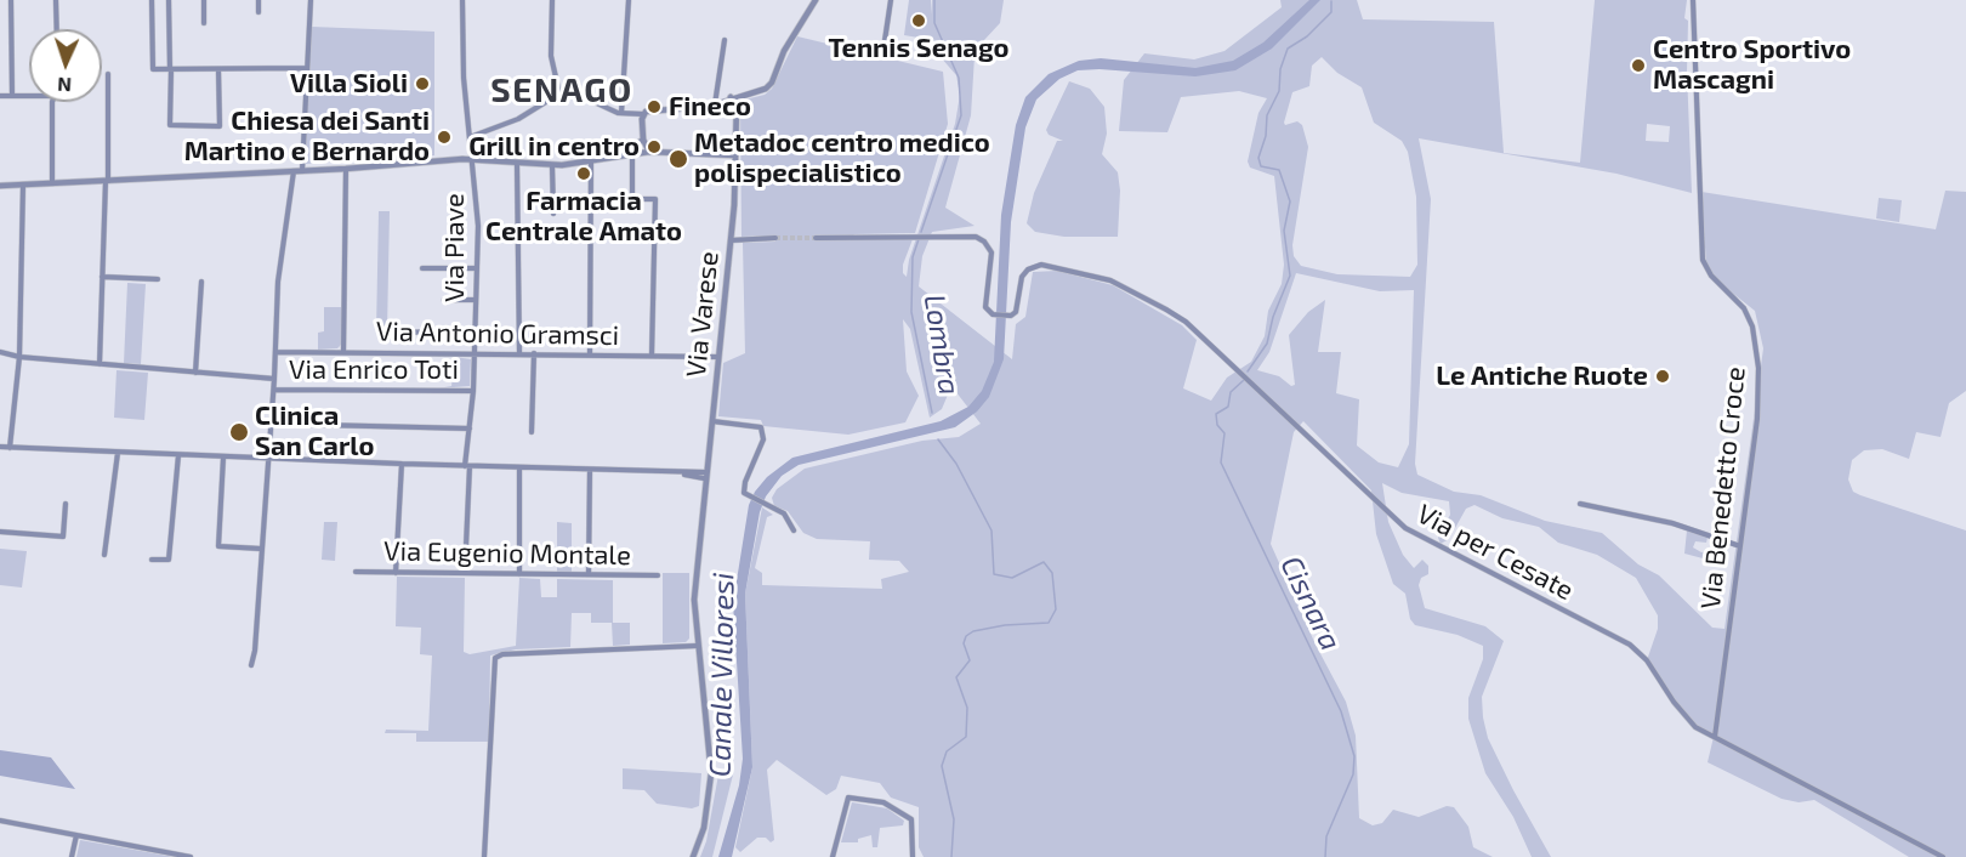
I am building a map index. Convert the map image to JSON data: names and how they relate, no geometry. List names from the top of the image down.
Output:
{
  "streets": {
    "street": [
      "Via Piave",
      "Via Varese",
      "Via Antonio Gramsci",
      "Via Enrico Toti",
      "Via Benedetto Croce",
      "Via per Cesate",
      "Via Eugenio Montale"
    ]
  },
  "crossings": [
    ["Via Piave", "Via Antonio Gramsci"],
    ["Via Piave", "Via Enrico Toti"],
    ["Via Piave", "Via Eugenio Montale"],
    ["Via Varese", "Via Antonio Gramsci"],
    ["Via Benedetto Croce", "Via per Cesate"]
  ],
  "districts": ["SENAGO"],
  "water": ["Lombra", "Cisnara", "Canale Villoresi"],
  "places": [
    "Tennis Senago",
    "Centro Sportivo Mascagni",
    "Villa Sioli",
    "Fineco",
    "Chiesa dei Santi Martino e Bernardo",
    "Grill in centro",
    "Metadoc centro medico polispecialistico",
    "Farmacia Centrale Amato",
    "Le Antiche Ruote",
    "Clinica San Carlo"
  ],
  "north": "bottom"
}
